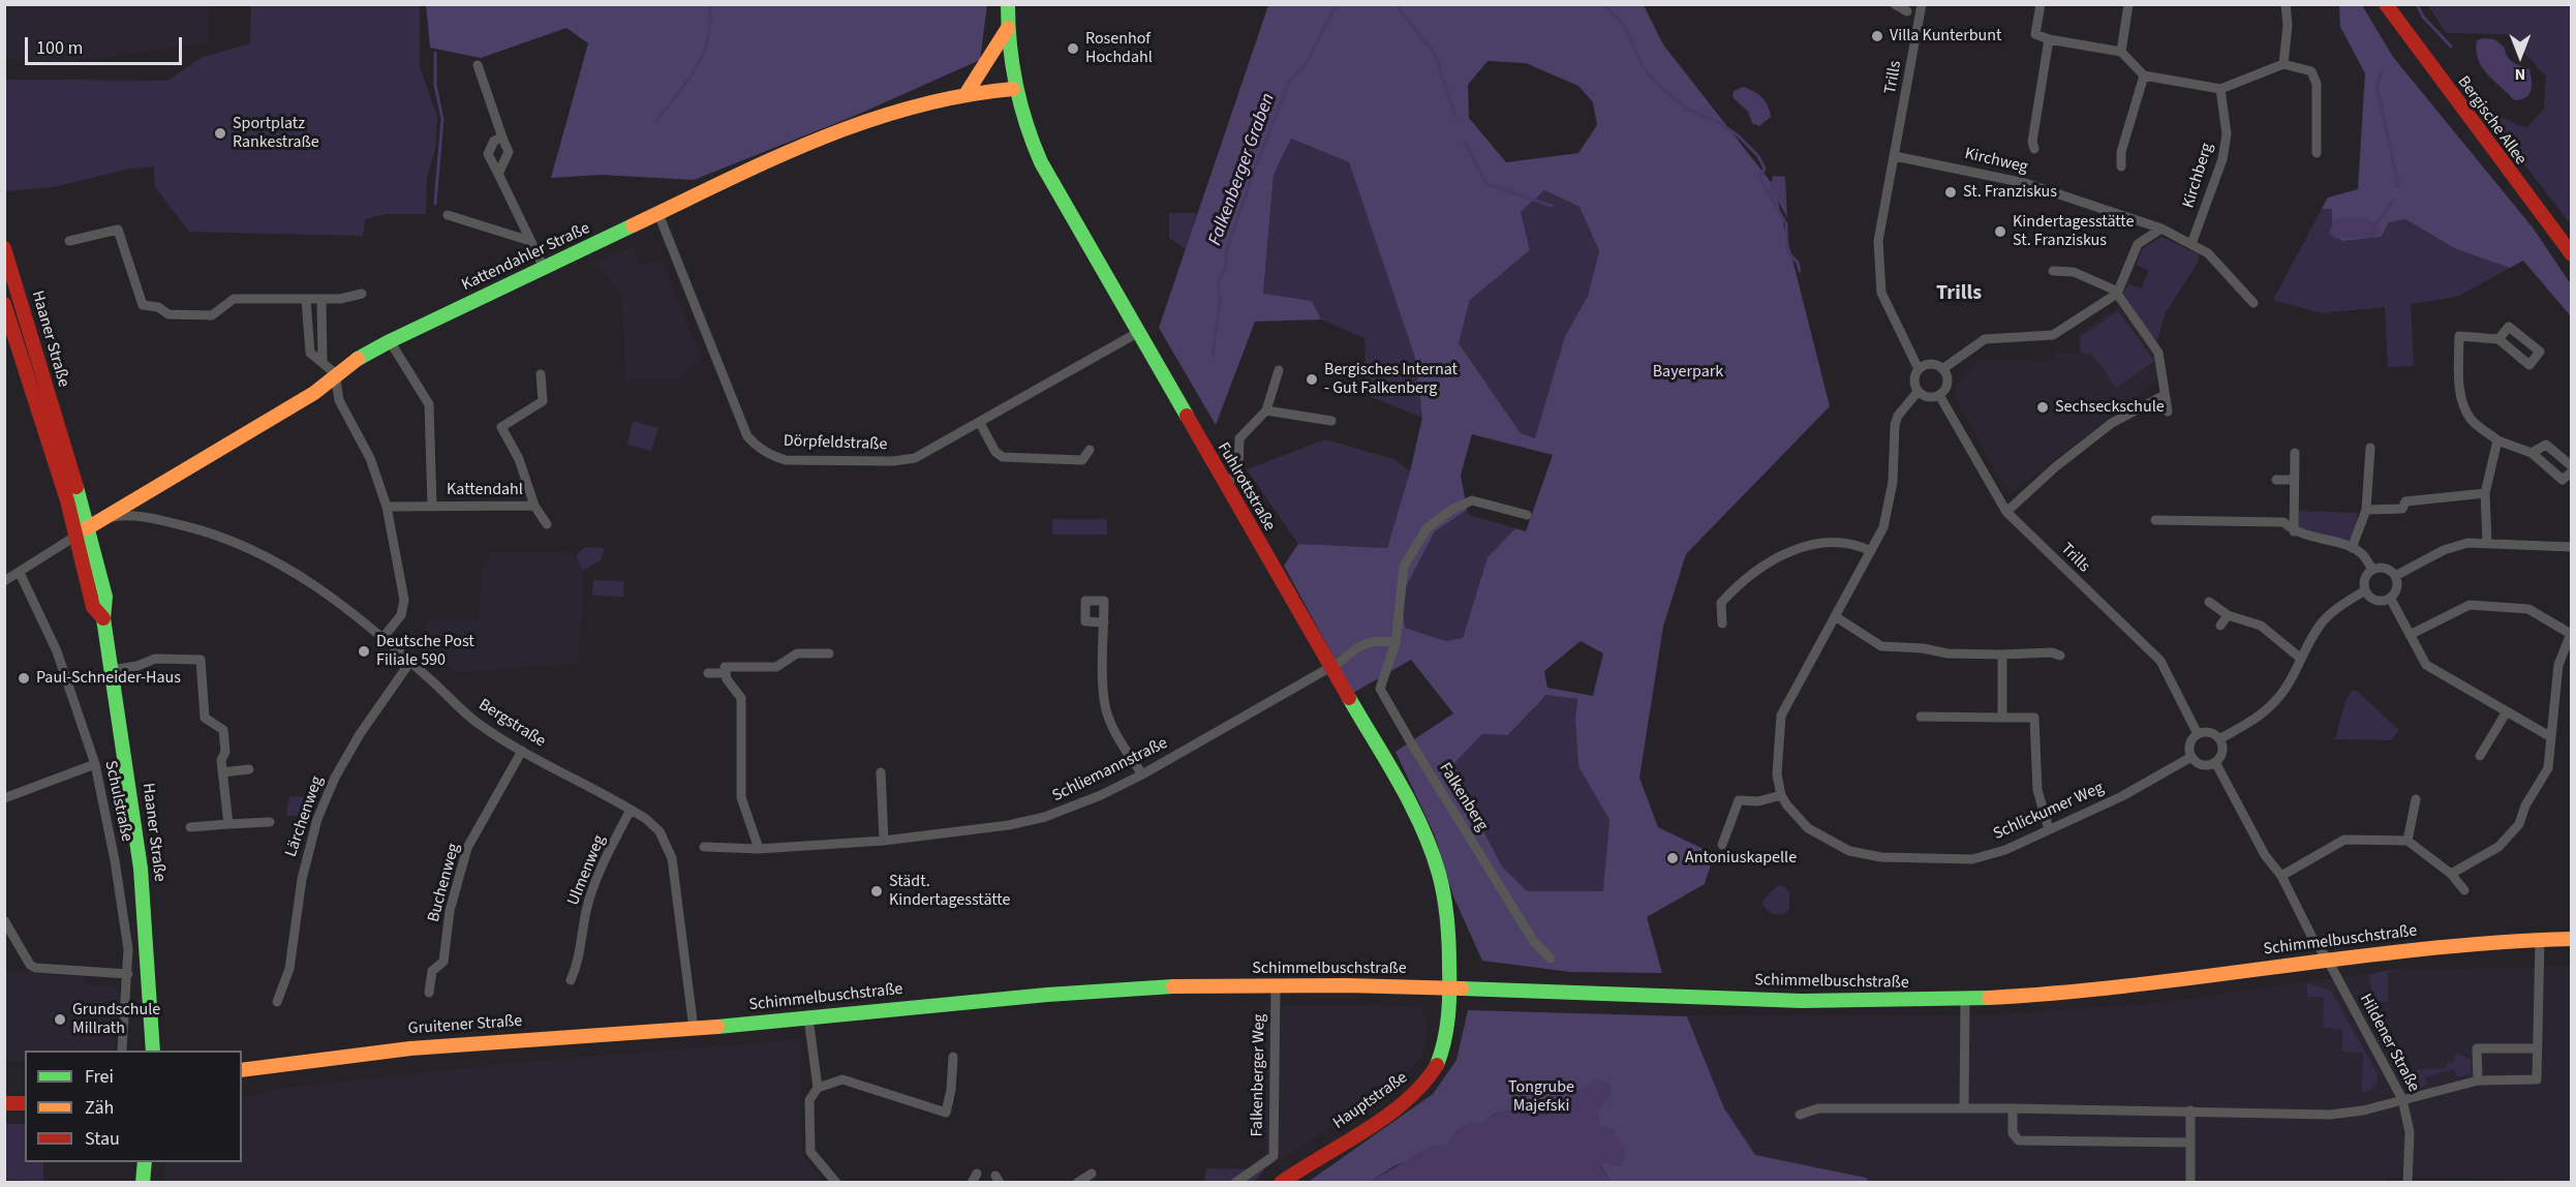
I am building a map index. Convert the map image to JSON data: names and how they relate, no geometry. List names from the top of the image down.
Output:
{
  "streets": {
    "main road": [
      "Bergische Allee",
      "Kattendahler Straße",
      "Haaner Straße",
      "Fuhlrottstraße",
      "Schimmelbuschstraße",
      "Gruitener Straße",
      "Hauptstraße"
    ],
    "street": [
      "Trills",
      "Kirchweg",
      "Kirchberg",
      "Dörpfeldstraße",
      "Kattendahl",
      "Bergstraße",
      "Schliemannstraße",
      "Falkenberg",
      "Schulstraße",
      "Schlickumer Weg",
      "Lärchenweg",
      "Ulmenweg",
      "Buchenweg",
      "Hildener Straße",
      "Falkenberger Weg"
    ]
  },
  "crossings": [
    ["Trills", "Kirchweg"],
    ["Trills", "Schlickumer Weg"],
    ["Kirchweg", "Kirchberg"],
    ["Kattendahler Straße", "Haaner Straße"],
    ["Kattendahler Straße", "Dörpfeldstraße"],
    ["Kattendahler Straße", "Fuhlrottstraße"],
    ["Kattendahler Straße", "Bergstraße"],
    ["Dörpfeldstraße", "Fuhlrottstraße"],
    ["Fuhlrottstraße", "Schliemannstraße"],
    ["Fuhlrottstraße", "Schimmelbuschstraße"],
    ["Fuhlrottstraße", "Hauptstraße"],
    ["Bergstraße", "Lärchenweg"],
    ["Bergstraße", "Ulmenweg"],
    ["Bergstraße", "Buchenweg"],
    ["Bergstraße", "Schimmelbuschstraße"],
    ["Bergstraße", "Gruitener Straße"],
    ["Schimmelbuschstraße", "Gruitener Straße"],
    ["Schimmelbuschstraße", "Hildener Straße"],
    ["Schimmelbuschstraße", "Falkenberger Weg"],
    ["Schimmelbuschstraße", "Hauptstraße"]
  ],
  "districts": ["Trills"],
  "water": ["Falkenberger Graben"],
  "parks": ["Bayerpark", "Tongrube Majefski"],
  "places": [
    "Villa Kunterbunt",
    "Rosenhof Hochdahl",
    "Sportplatz Rankestraße",
    "St. Franziskus",
    "Kindertagesstätte St. Franziskus",
    "Bergisches Internat - Gut Falkenberg",
    "Sechseckschule",
    "Deutsche Post Filiale 590",
    "Paul-Schneider-Haus",
    "Antoniuskapelle",
    "Städt. Kindertagesstätte",
    "Grundschule Millrath"
  ],
  "legend": ["Frei", "Zäh", "Stau"],
  "scale_bar": "100 m",
  "north": "bottom"
}
